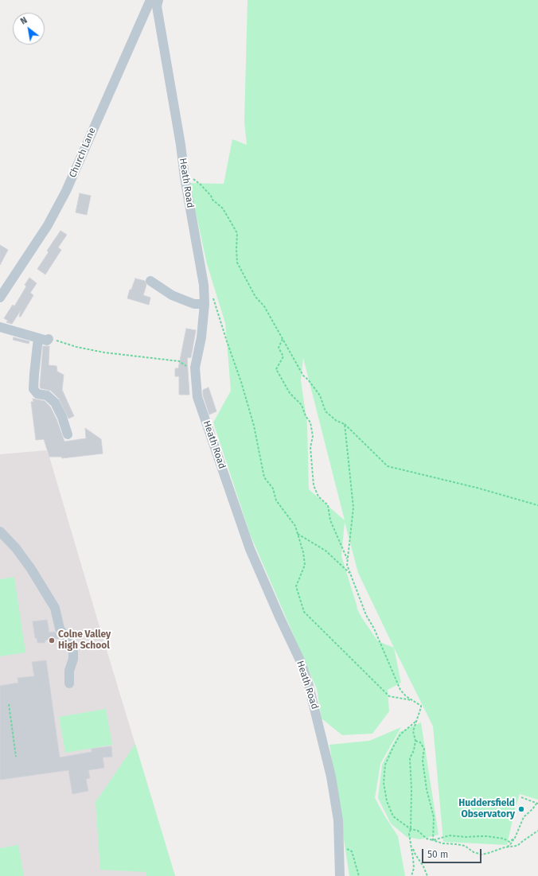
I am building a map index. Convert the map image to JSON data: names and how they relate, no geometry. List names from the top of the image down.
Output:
{
  "streets": {
    "street": ["Church Lane", "Heath Road"]
  },
  "places": ["Colne Valley High School", "Huddersfield Observatory"],
  "scale_bar": "50 m",
  "north": "top left"
}
